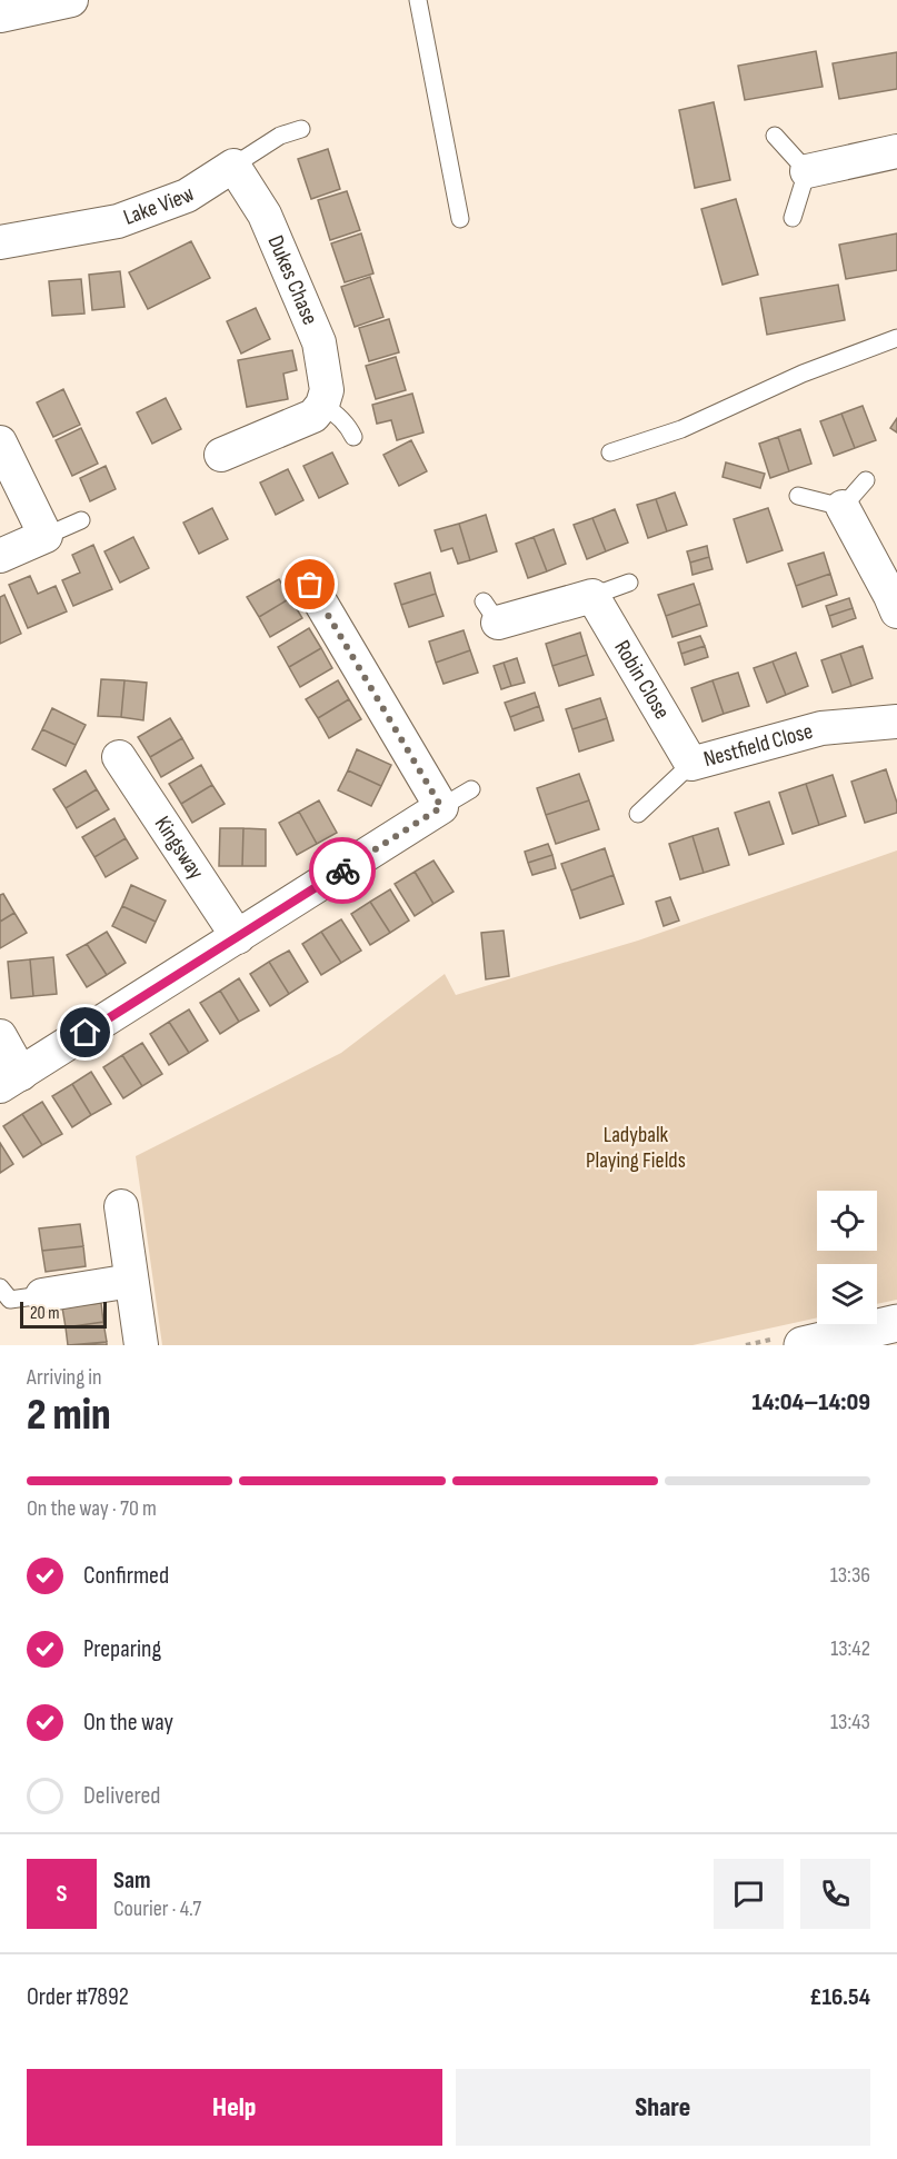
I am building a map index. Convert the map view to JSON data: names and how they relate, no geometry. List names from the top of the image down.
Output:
{
  "streets": {
    "street": [
      "Lake View",
      "Dukes Chase",
      "Robin Close",
      "Nestfield Close",
      "Kingsway"
    ]
  },
  "crossings": [
    ["Lake View", "Dukes Chase"],
    ["Robin Close", "Nestfield Close"]
  ],
  "parks": ["Ladybalk Playing Fields"],
  "scale_bar": "20 m",
  "page": {
    "scale": "20 m",
    "heading": ["2 min", "Arriving in", "14:04–14:09"],
    "panel": [
      "Sam",
      "Courier · 4.7",
      "Order #7892",
      "£16.54"
    ],
    "bar": "On the way · 70 m",
    "list": [
      ["Confirmed", "13:36"],
      ["Preparing", "13:42"],
      ["On the way", "13:43"],
      "Delivered"
    ],
    "round": "S",
    "buttons": ["Help", "Share"]
  }
}
